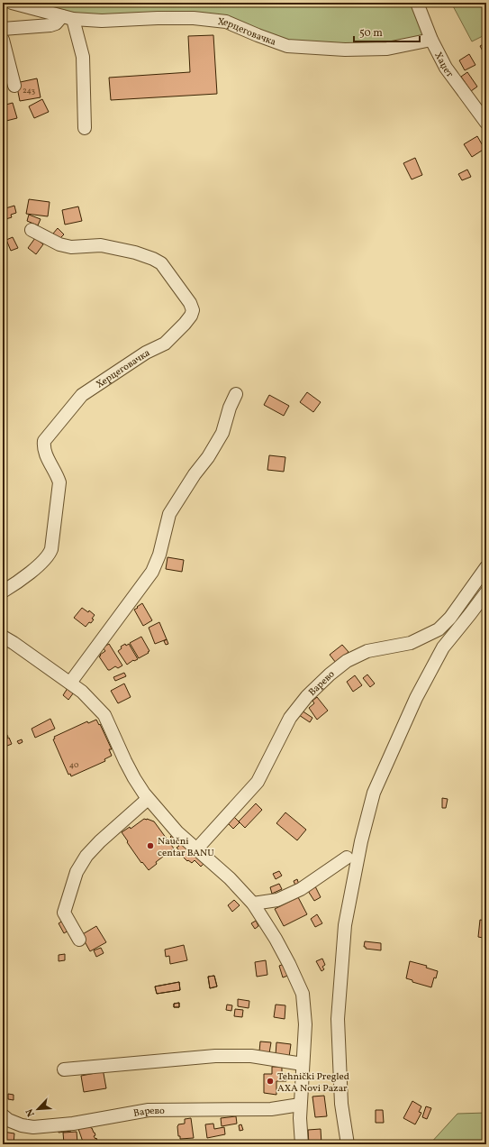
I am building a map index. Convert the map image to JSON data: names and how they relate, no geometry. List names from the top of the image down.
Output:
{
  "streets": {
    "street": ["Херцеговачка", "Хаџет", "Варево"]
  },
  "crossings": [
    ["Херцеговачка", "Хаџет"]
  ],
  "places": ["Naučni centar BANU", "Tehnički Pregled AXA Novi Pazar"],
  "house_numbers": ["243", "40"],
  "scale_bar": "50 m",
  "north": "bottom left"
}
